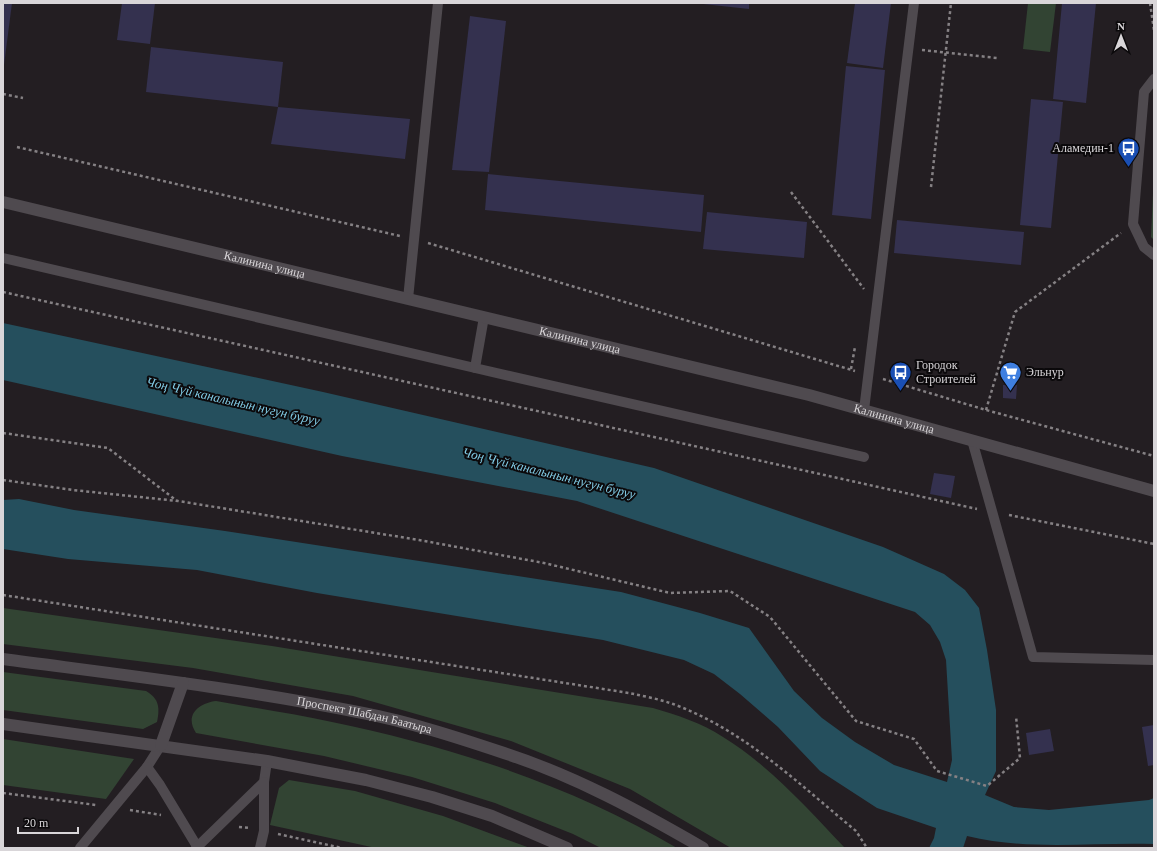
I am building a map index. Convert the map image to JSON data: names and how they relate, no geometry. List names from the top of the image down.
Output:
{
  "streets": {
    "main road": ["Калинина улица", "Проспект Шабдан Баатыра"]
  },
  "water": ["Чоң Чүй каналынын нугун буруу"],
  "places": {
    "bus stop": ["Аламедин-1", "Городок Строителей"],
    "supermarket": ["Эльнур"]
  },
  "scale_bar": "20 m",
  "north": "top"
}
